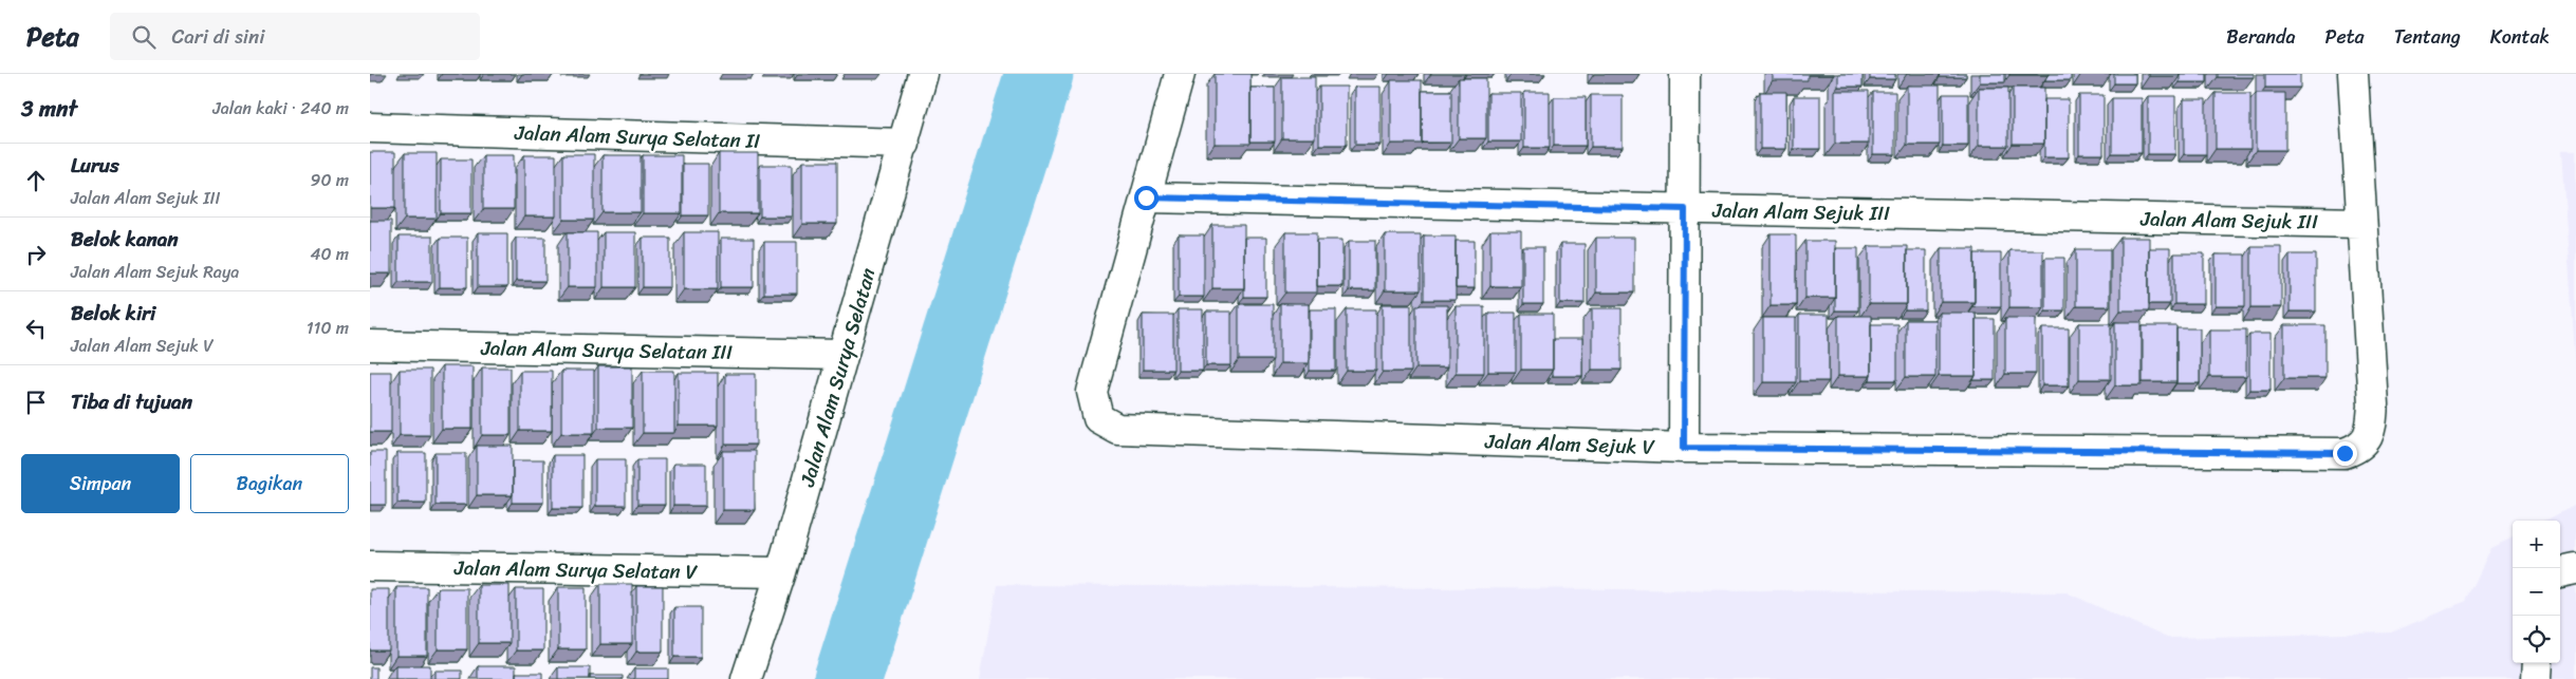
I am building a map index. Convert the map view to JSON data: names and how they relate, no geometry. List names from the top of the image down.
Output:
{
  "streets": {
    "street": [
      "Jalan Alam Surya Selatan II",
      "Jalan Alam Sejuk III",
      "Jalan Alam Surya Selatan III",
      "Jalan Alam Surya Selatan",
      "Jalan Alam Sejuk V",
      "Jalan Alam Surya Selatan V"
    ]
  },
  "crossings": [
    ["Jalan Alam Surya Selatan II", "Jalan Alam Surya Selatan"],
    ["Jalan Alam Sejuk III", "Jalan Alam Sejuk V"],
    ["Jalan Alam Surya Selatan III", "Jalan Alam Surya Selatan"],
    ["Jalan Alam Surya Selatan", "Jalan Alam Surya Selatan V"]
  ],
  "page": {
    "header": "Peta",
    "search": "Cari di sini",
    "nav": [
      "Beranda",
      "Peta",
      "Tentang",
      "Kontak"
    ],
    "heading": ["3 mnt", "Jalan kaki · 240 m"],
    "list": [
      ["Lurus", "Jalan Alam Sejuk III", "90 m"],
      ["Belok kanan", "Jalan Alam Sejuk Raya", "40 m"],
      ["Belok kiri", "Jalan Alam Sejuk V", "110 m"],
      "Tiba di tujuan"
    ],
    "buttons": ["Simpan", "Bagikan"],
    "map_buttons": ["+", "−"]
  }
}
